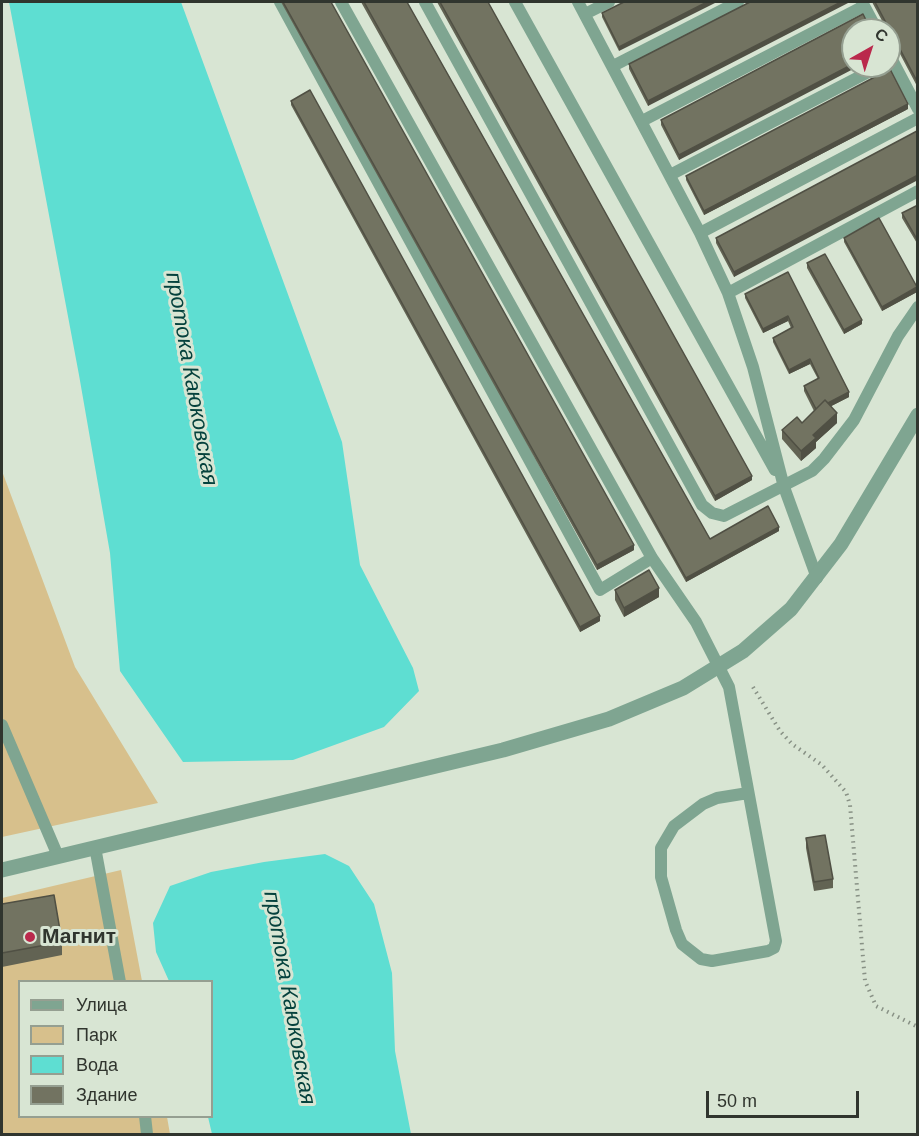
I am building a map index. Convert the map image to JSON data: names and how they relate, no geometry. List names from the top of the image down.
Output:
{
  "water": ["протока Каюковская"],
  "places": ["Магнит"],
  "legend": [
    "Улица",
    "Парк",
    "Вода",
    "Здание"
  ],
  "scale_bar": "50 m",
  "north": "top right"
}
